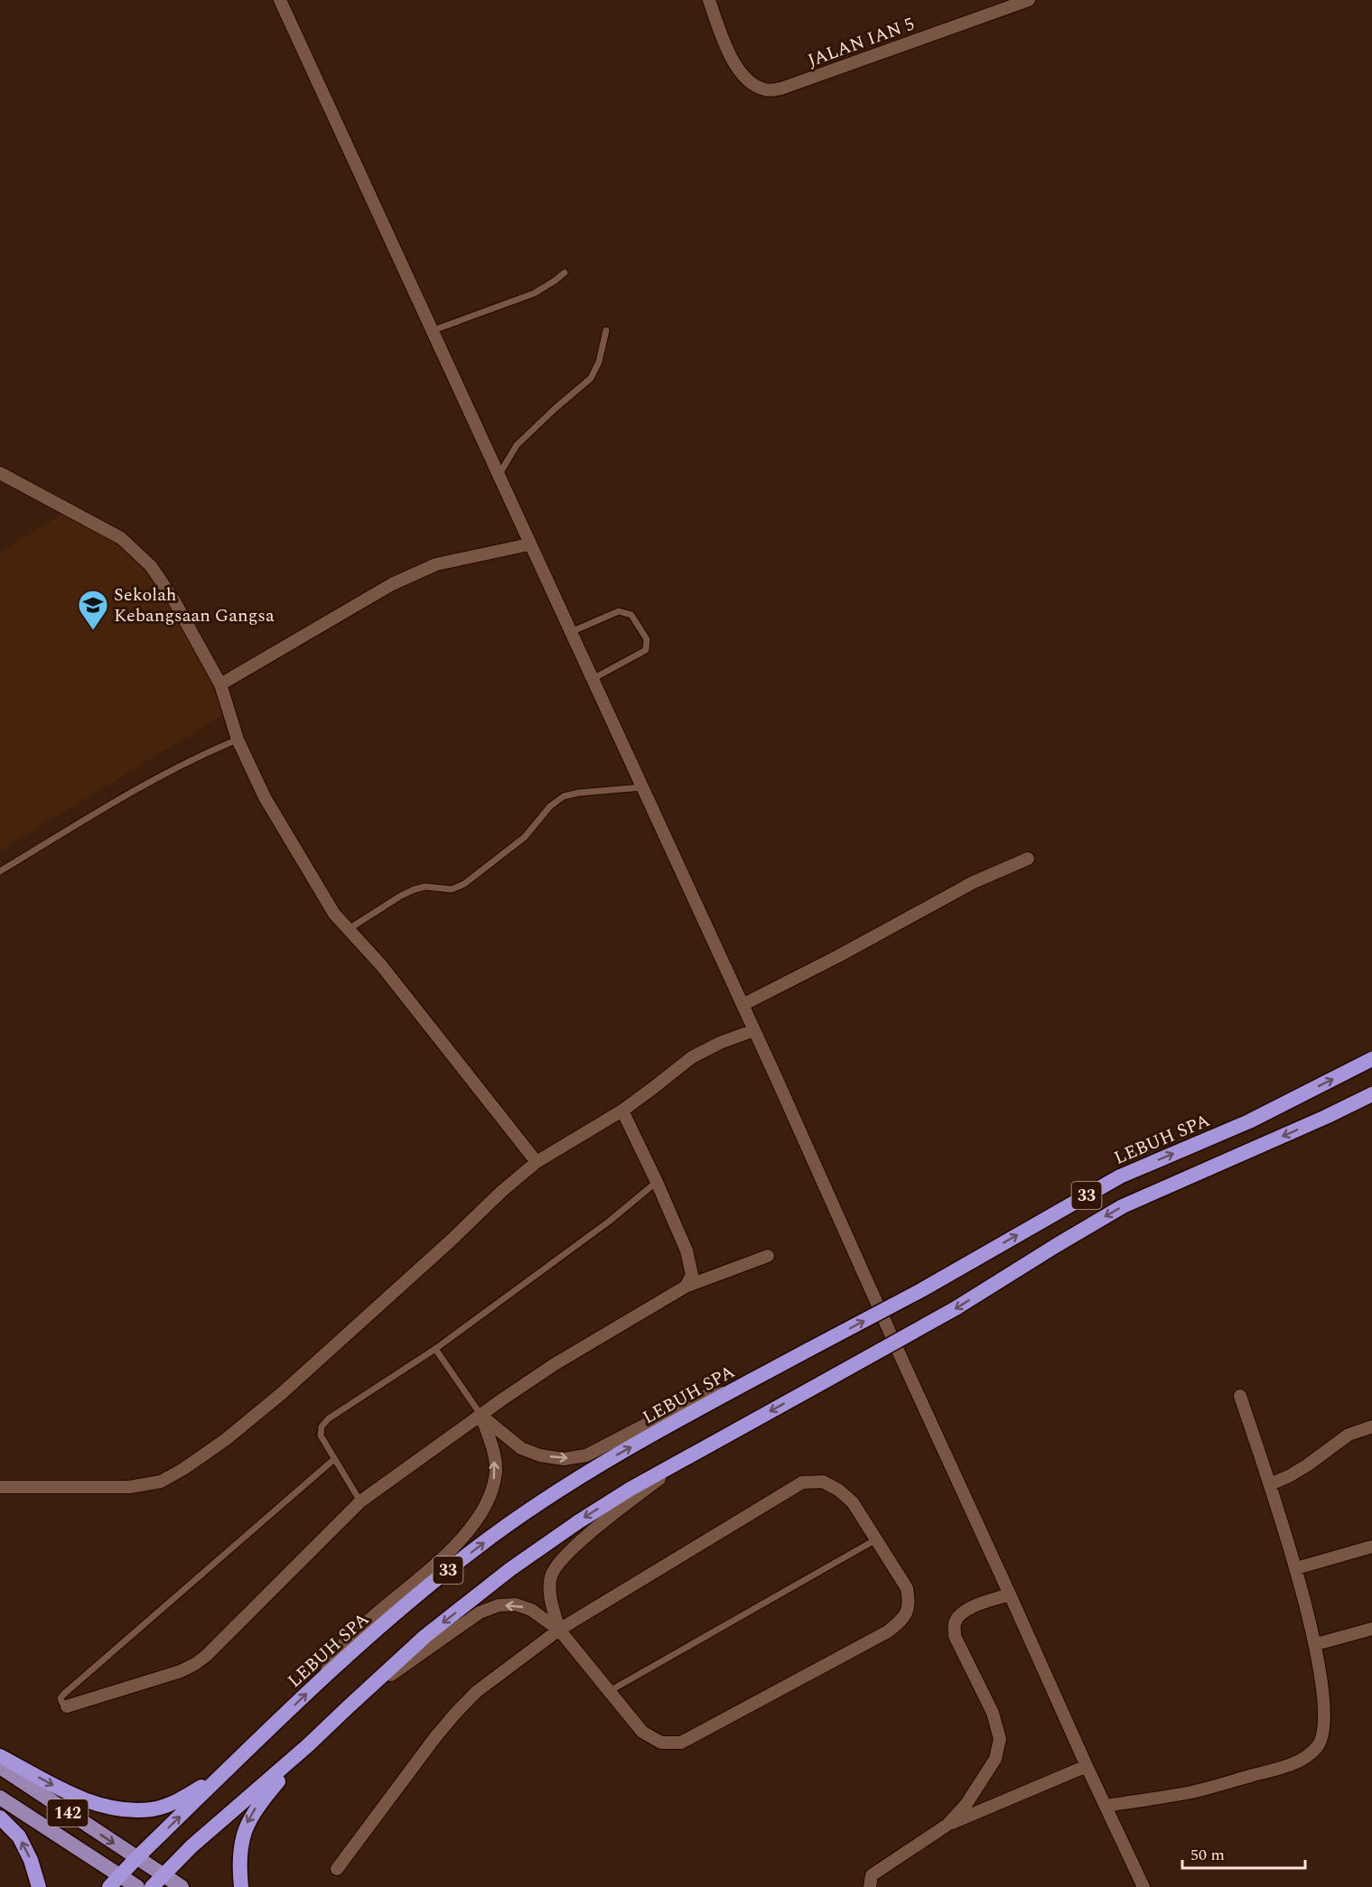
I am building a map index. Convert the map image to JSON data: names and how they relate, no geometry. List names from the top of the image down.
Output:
{
  "streets": {
    "highway": ["LEBUH SPA", "33"],
    "main road": ["142"],
    "street": ["JALAN IAN 5"]
  },
  "crossings": [
    ["LEBUH SPA", "142"]
  ],
  "places": {
    "school or university": ["Sekolah Kebangsaan Gangsa"]
  },
  "scale_bar": "50 m"
}
